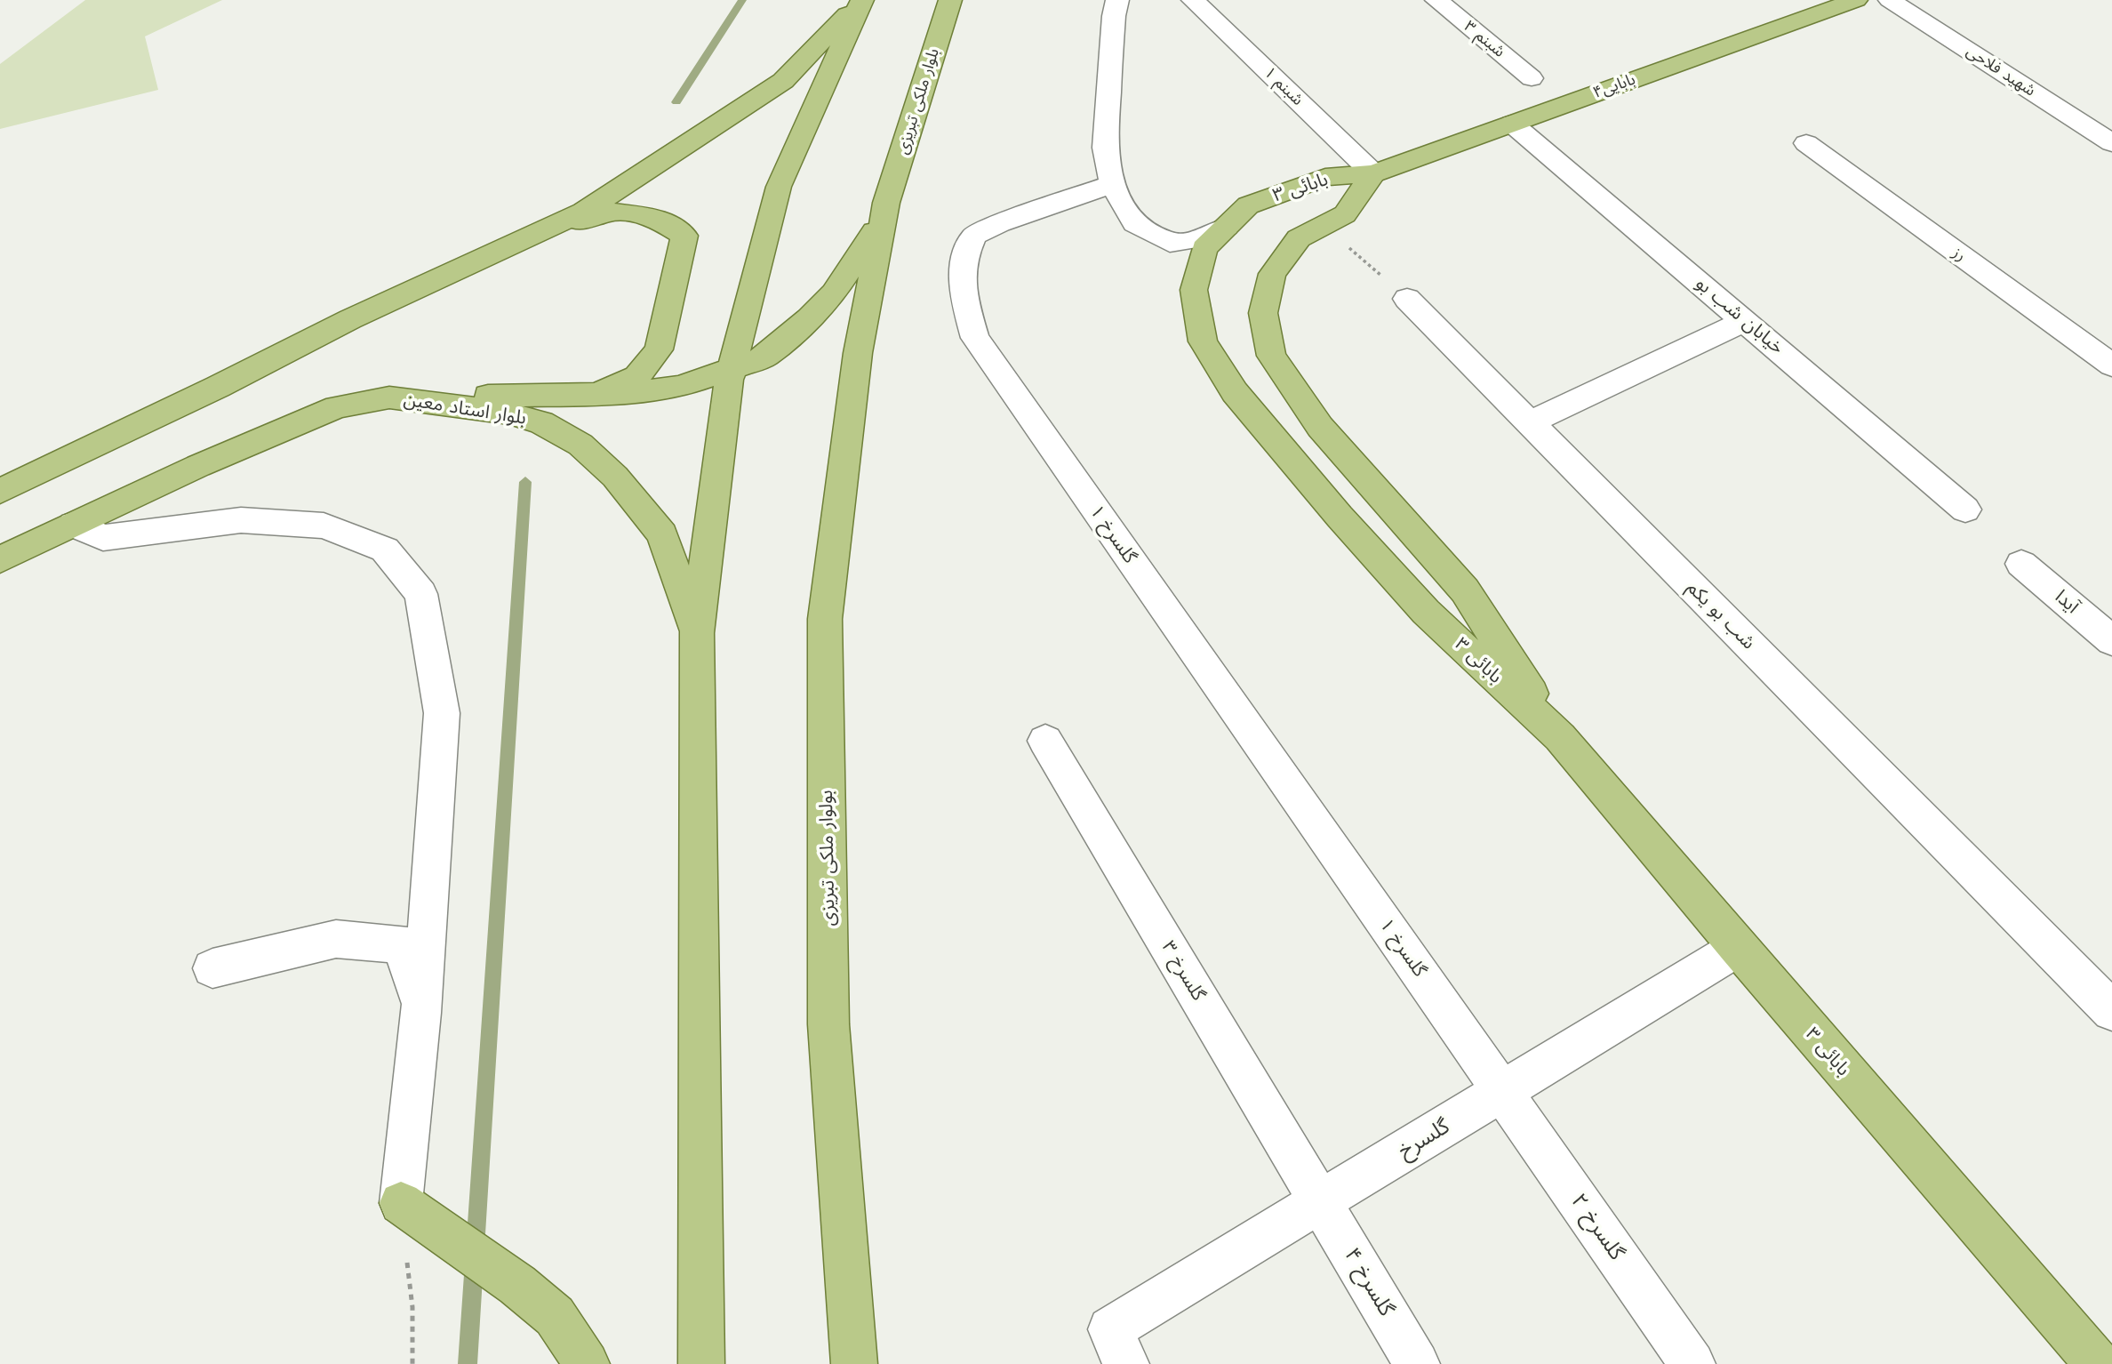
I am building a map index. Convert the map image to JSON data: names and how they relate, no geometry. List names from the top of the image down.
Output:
{
  "streets": {
    "main road": [
      "بابایی۴",
      "بلوار ملکى تبریزى",
      "بابائی ۳",
      "بلوار استاد معین",
      "بولوار ملکی تبریزی"
    ],
    "street": [
      "شبنم ۳",
      "شهید فلاحی",
      "شبنم ۱",
      "رز",
      "خیابان شب بو",
      "گلسرخ ۱",
      "آیدا",
      "شب بو یکم",
      "گلسرخ ۳",
      "گلسرخ",
      "گلسرخ ۲",
      "گلسرخ ۴"
    ]
  },
  "crossings": [
    ["شبنم ۱", "بابایی۴"],
    ["شبنم ۱", "بابائی ۳"],
    ["بابایی۴", "بابائی ۳"],
    ["بابایی۴", "خیابان شب بو"],
    ["بلوار ملکى تبریزى", "بولوار ملکی تبریزی"],
    ["بابائی ۳", "گلسرخ"],
    ["گلسرخ ۱", "گلسرخ"],
    ["گلسرخ ۱", "گلسرخ ۲"],
    ["گلسرخ ۳", "گلسرخ"],
    ["گلسرخ ۳", "گلسرخ ۴"],
    ["گلسرخ", "گلسرخ ۲"],
    ["گلسرخ", "گلسرخ ۴"]
  ]
}
